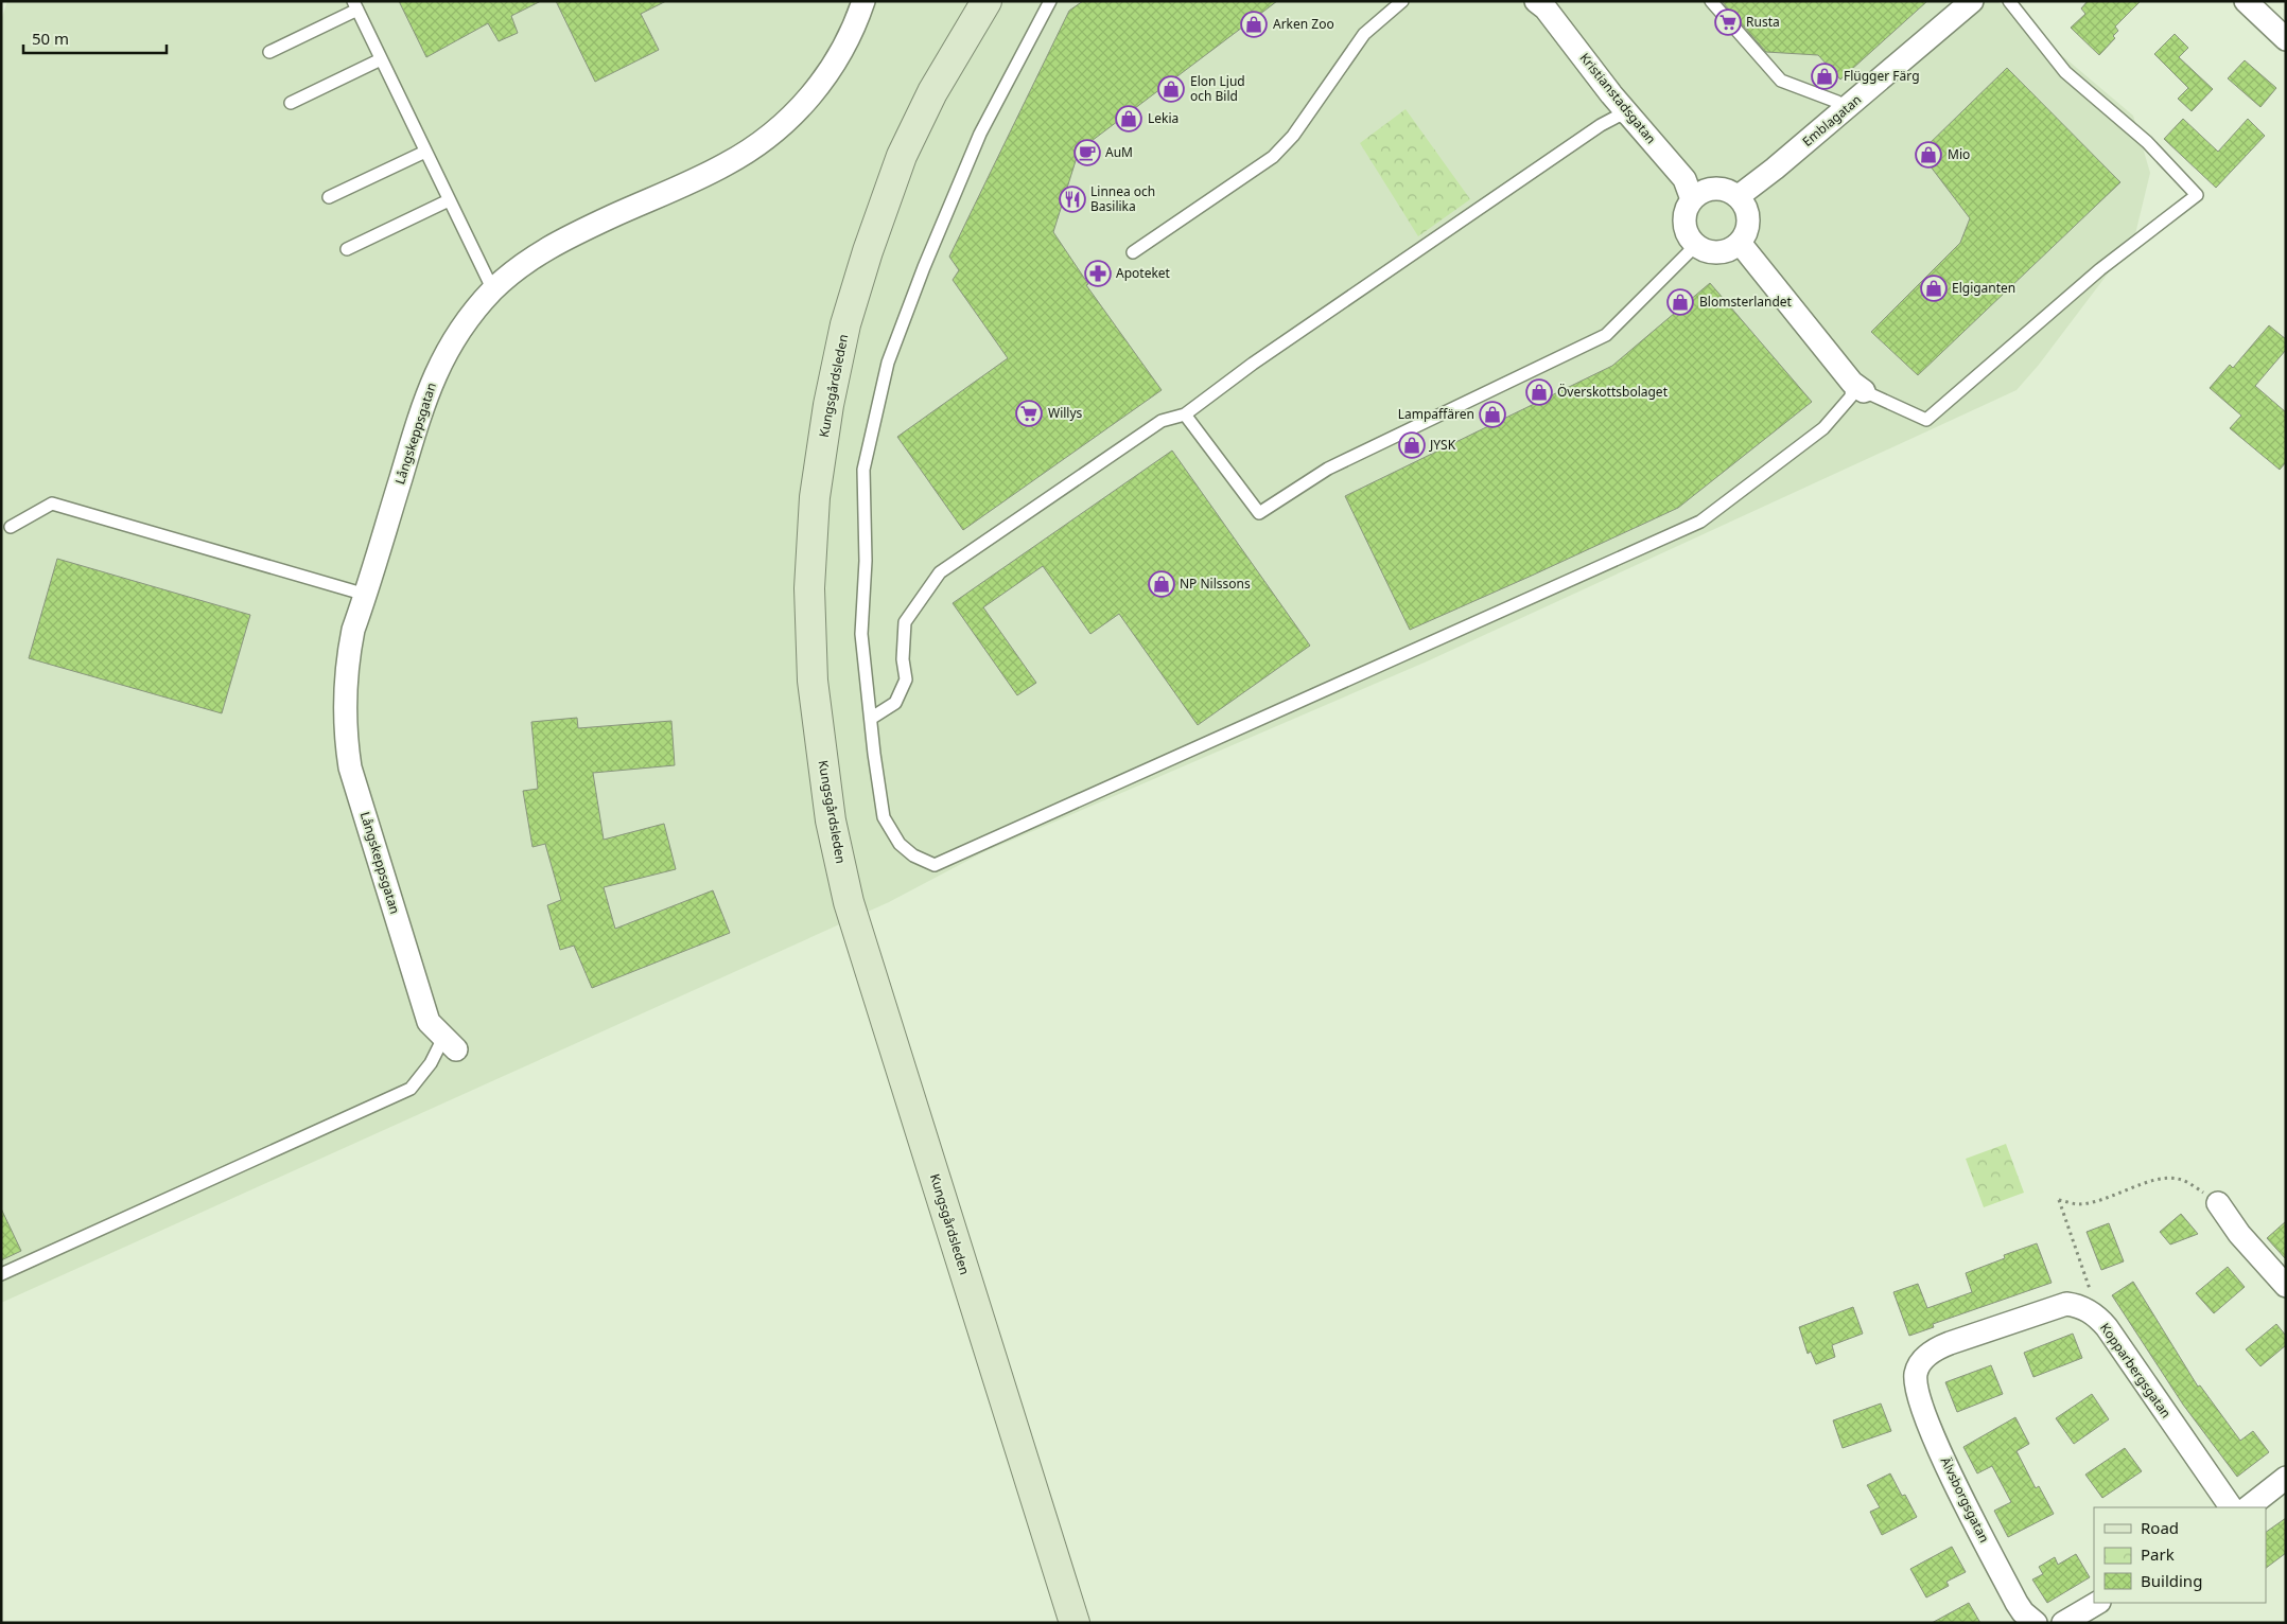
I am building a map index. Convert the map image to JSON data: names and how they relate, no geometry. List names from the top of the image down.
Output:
{
  "streets": {
    "main road": ["Kungsgårdsleden"],
    "street": [
      "Kristianstadsgatan",
      "Emblagatan",
      "Långskeppsgatan",
      "Kopparbergsgatan",
      "Älvsborgsgatan"
    ]
  },
  "crossings": [
    ["Kristianstadsgatan", "Emblagatan"],
    ["Kopparbergsgatan", "Älvsborgsgatan"]
  ],
  "places": {
    "supermarket": ["Rusta", "Willys"],
    "shop": [
      "Arken Zoo",
      "Flügger Färg",
      "Elon Ljud och Bild",
      "Lekia",
      "Mio",
      "Elgiganten",
      "Blomsterlandet",
      "Överskottsbolaget",
      "Lampaffären",
      "JYSK",
      "NP Nilssons"
    ],
    "cafe": ["AuM"],
    "restaurant": ["Linnea och Basilika"],
    "pharmacy": ["Apoteket"]
  },
  "legend": ["Road", "Park", "Building"],
  "scale_bar": "50 m"
}
